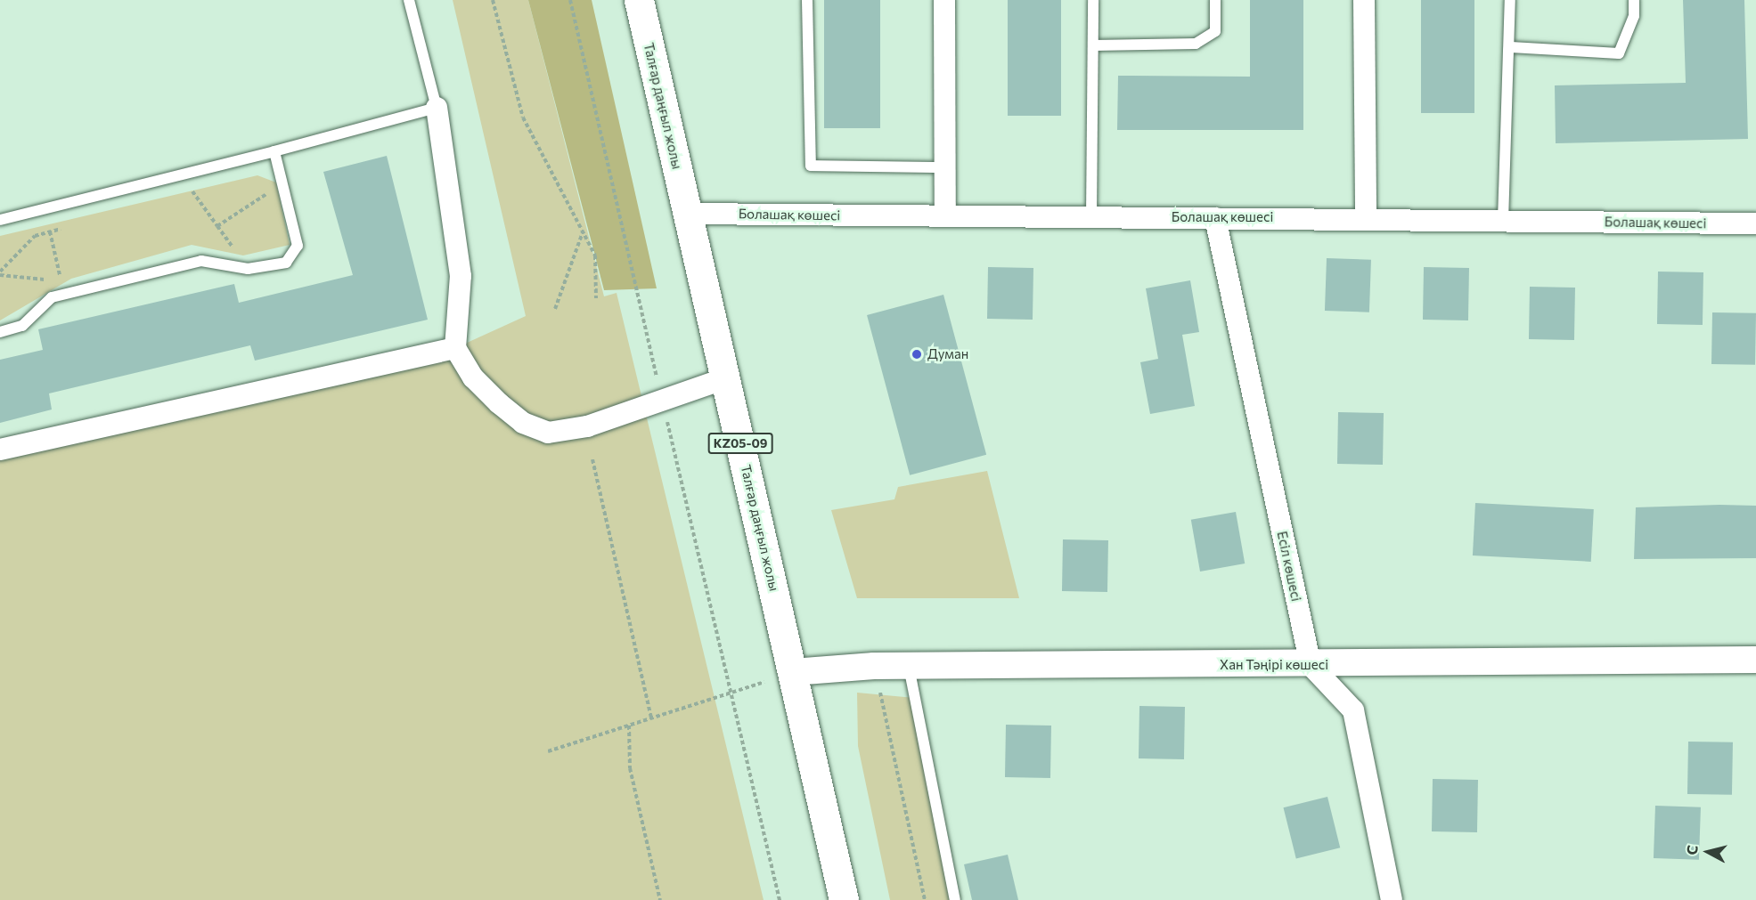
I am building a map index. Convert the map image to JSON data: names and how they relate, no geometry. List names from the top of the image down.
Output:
{
  "streets": {
    "main road": ["Талғар даңғыл жолы", "KZ05-09"],
    "street": ["Болашақ көшесі", "Есіл көшесі", "Хан Тәңірі көшесі"]
  },
  "crossings": [
    ["Талғар даңғыл жолы", "Болашақ көшесі"],
    ["Талғар даңғыл жолы", "Хан Тәңірі көшесі"],
    ["Болашақ көшесі", "Есіл көшесі"],
    ["Есіл көшесі", "Хан Тәңірі көшесі"]
  ],
  "places": ["Думан"],
  "north": "left"
}
